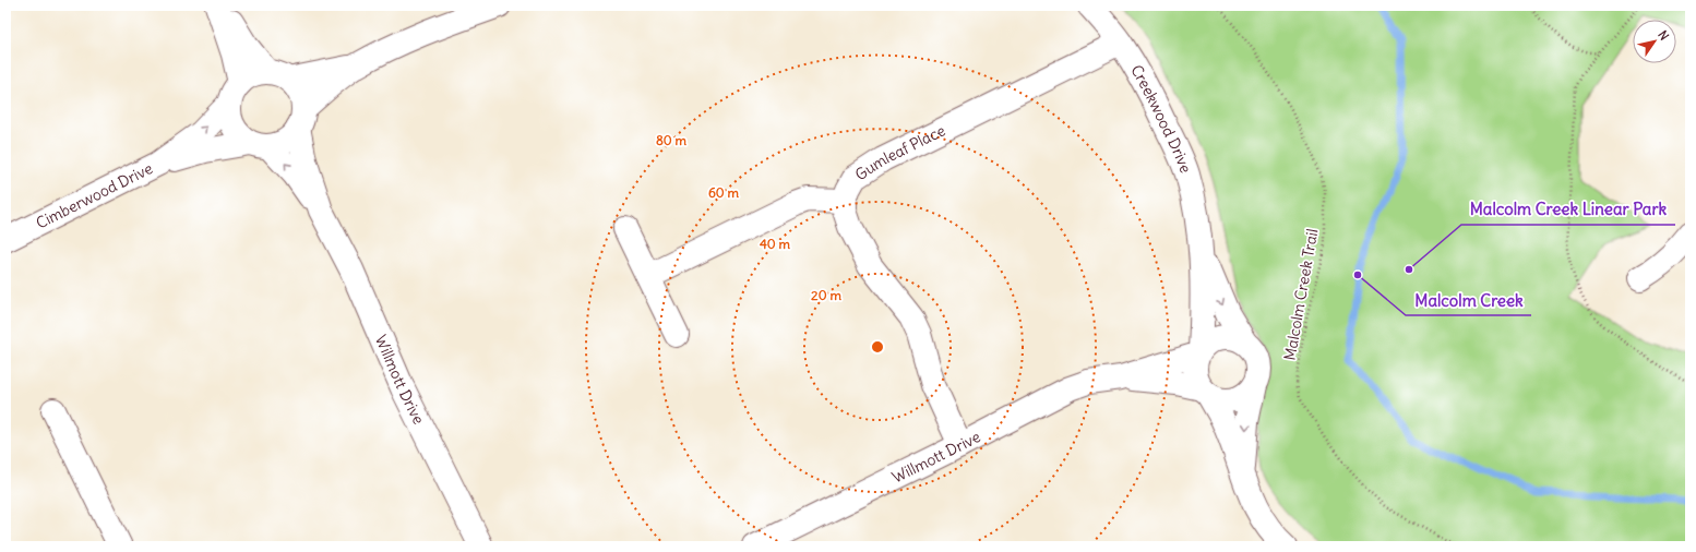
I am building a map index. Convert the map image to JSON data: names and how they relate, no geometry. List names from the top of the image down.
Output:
{
  "streets": {
    "street": [
      "Creekwood Drive",
      "Gumleaf Place",
      "Cimberwood Drive",
      "Willmott Drive"
    ],
    "path": ["Malcolm Creek Trail"]
  },
  "crossings": [
    ["Creekwood Drive", "Gumleaf Place"],
    ["Creekwood Drive", "Willmott Drive"],
    ["Cimberwood Drive", "Willmott Drive"]
  ],
  "places": ["Malcolm Creek Linear Park", "Malcolm Creek"],
  "north": "top right",
  "rings": [
    "80 m",
    "60 m",
    "40 m",
    "20 m"
  ]
}
